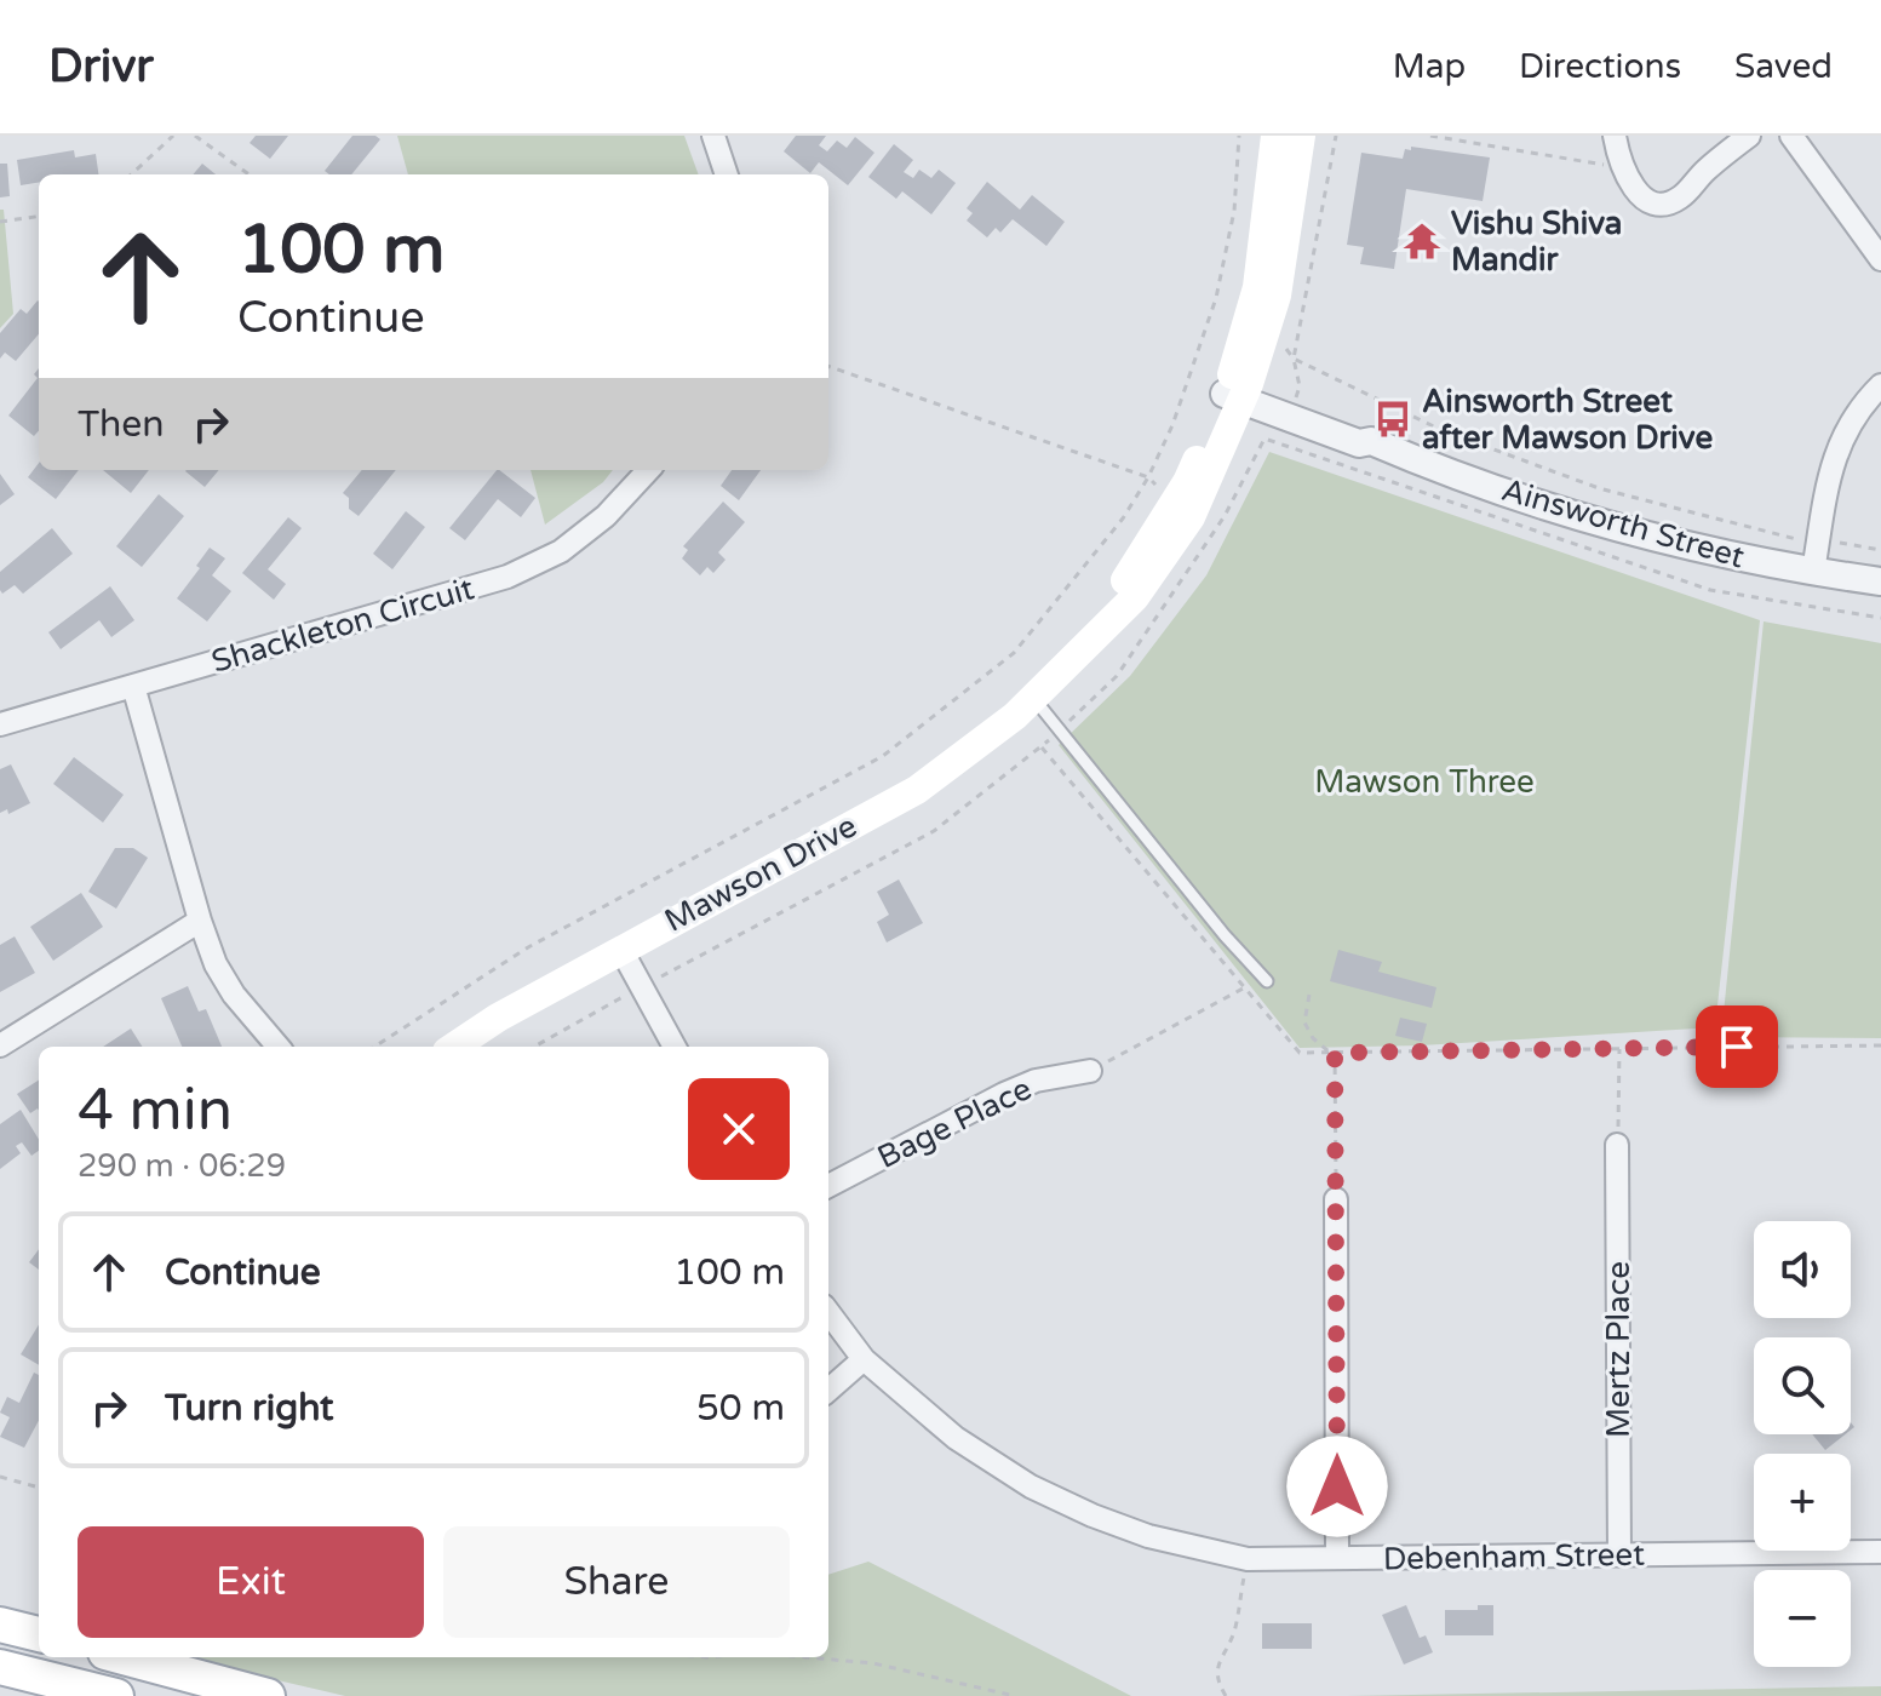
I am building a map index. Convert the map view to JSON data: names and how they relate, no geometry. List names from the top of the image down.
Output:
{
  "streets": {
    "main road": ["Mawson Drive"],
    "street": [
      "Ainsworth Street",
      "Shackleton Circuit",
      "Bage Place",
      "Mertz Place",
      "Debenham Street"
    ]
  },
  "crossings": [
    ["Ainsworth Street", "Mawson Drive"],
    ["Mertz Place", "Debenham Street"]
  ],
  "parks": ["Mawson Three"],
  "places": {
    "temple": ["Vishu Shiva Mandir"],
    "bus stop": ["Ainsworth Street after Mawson Drive"]
  },
  "page": {
    "header": "Drivr",
    "nav": ["Map", "Directions", "Saved"],
    "turn": ["100 m", "Continue"],
    "then": "Then",
    "heading": ["4 min", "290 m · 06:29"],
    "list": [
      {
        "name": "Continue",
        "value": "100 m"
      },
      {
        "name": "Turn right",
        "value": "50 m"
      }
    ],
    "map_buttons": ["+", "−"],
    "buttons": ["Exit", "Share"]
  }
}
